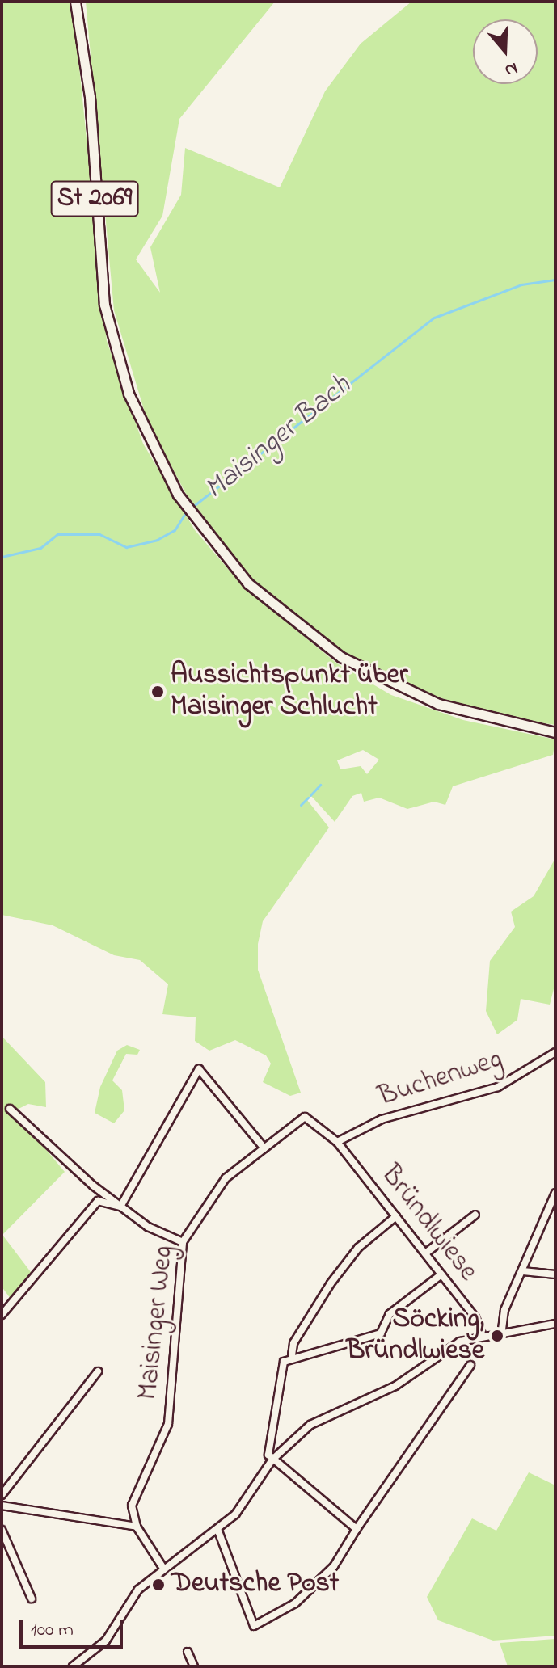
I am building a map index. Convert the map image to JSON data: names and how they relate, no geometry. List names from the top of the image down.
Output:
{
  "streets": {
    "main road": ["St 2069"],
    "street": ["Buchenweg", "Bründlwiese", "Maisinger Weg"]
  },
  "crossings": [
    ["Buchenweg", "Bründlwiese"],
    ["Buchenweg", "Maisinger Weg"],
    ["Bründlwiese", "Maisinger Weg"]
  ],
  "water": ["Maisinger Bach"],
  "places": ["Aussichtspunkt über Maisinger Schlucht", "Söcking, Bründlwiese", "Deutsche Post"],
  "scale_bar": "100 m",
  "north": "bottom"
}
